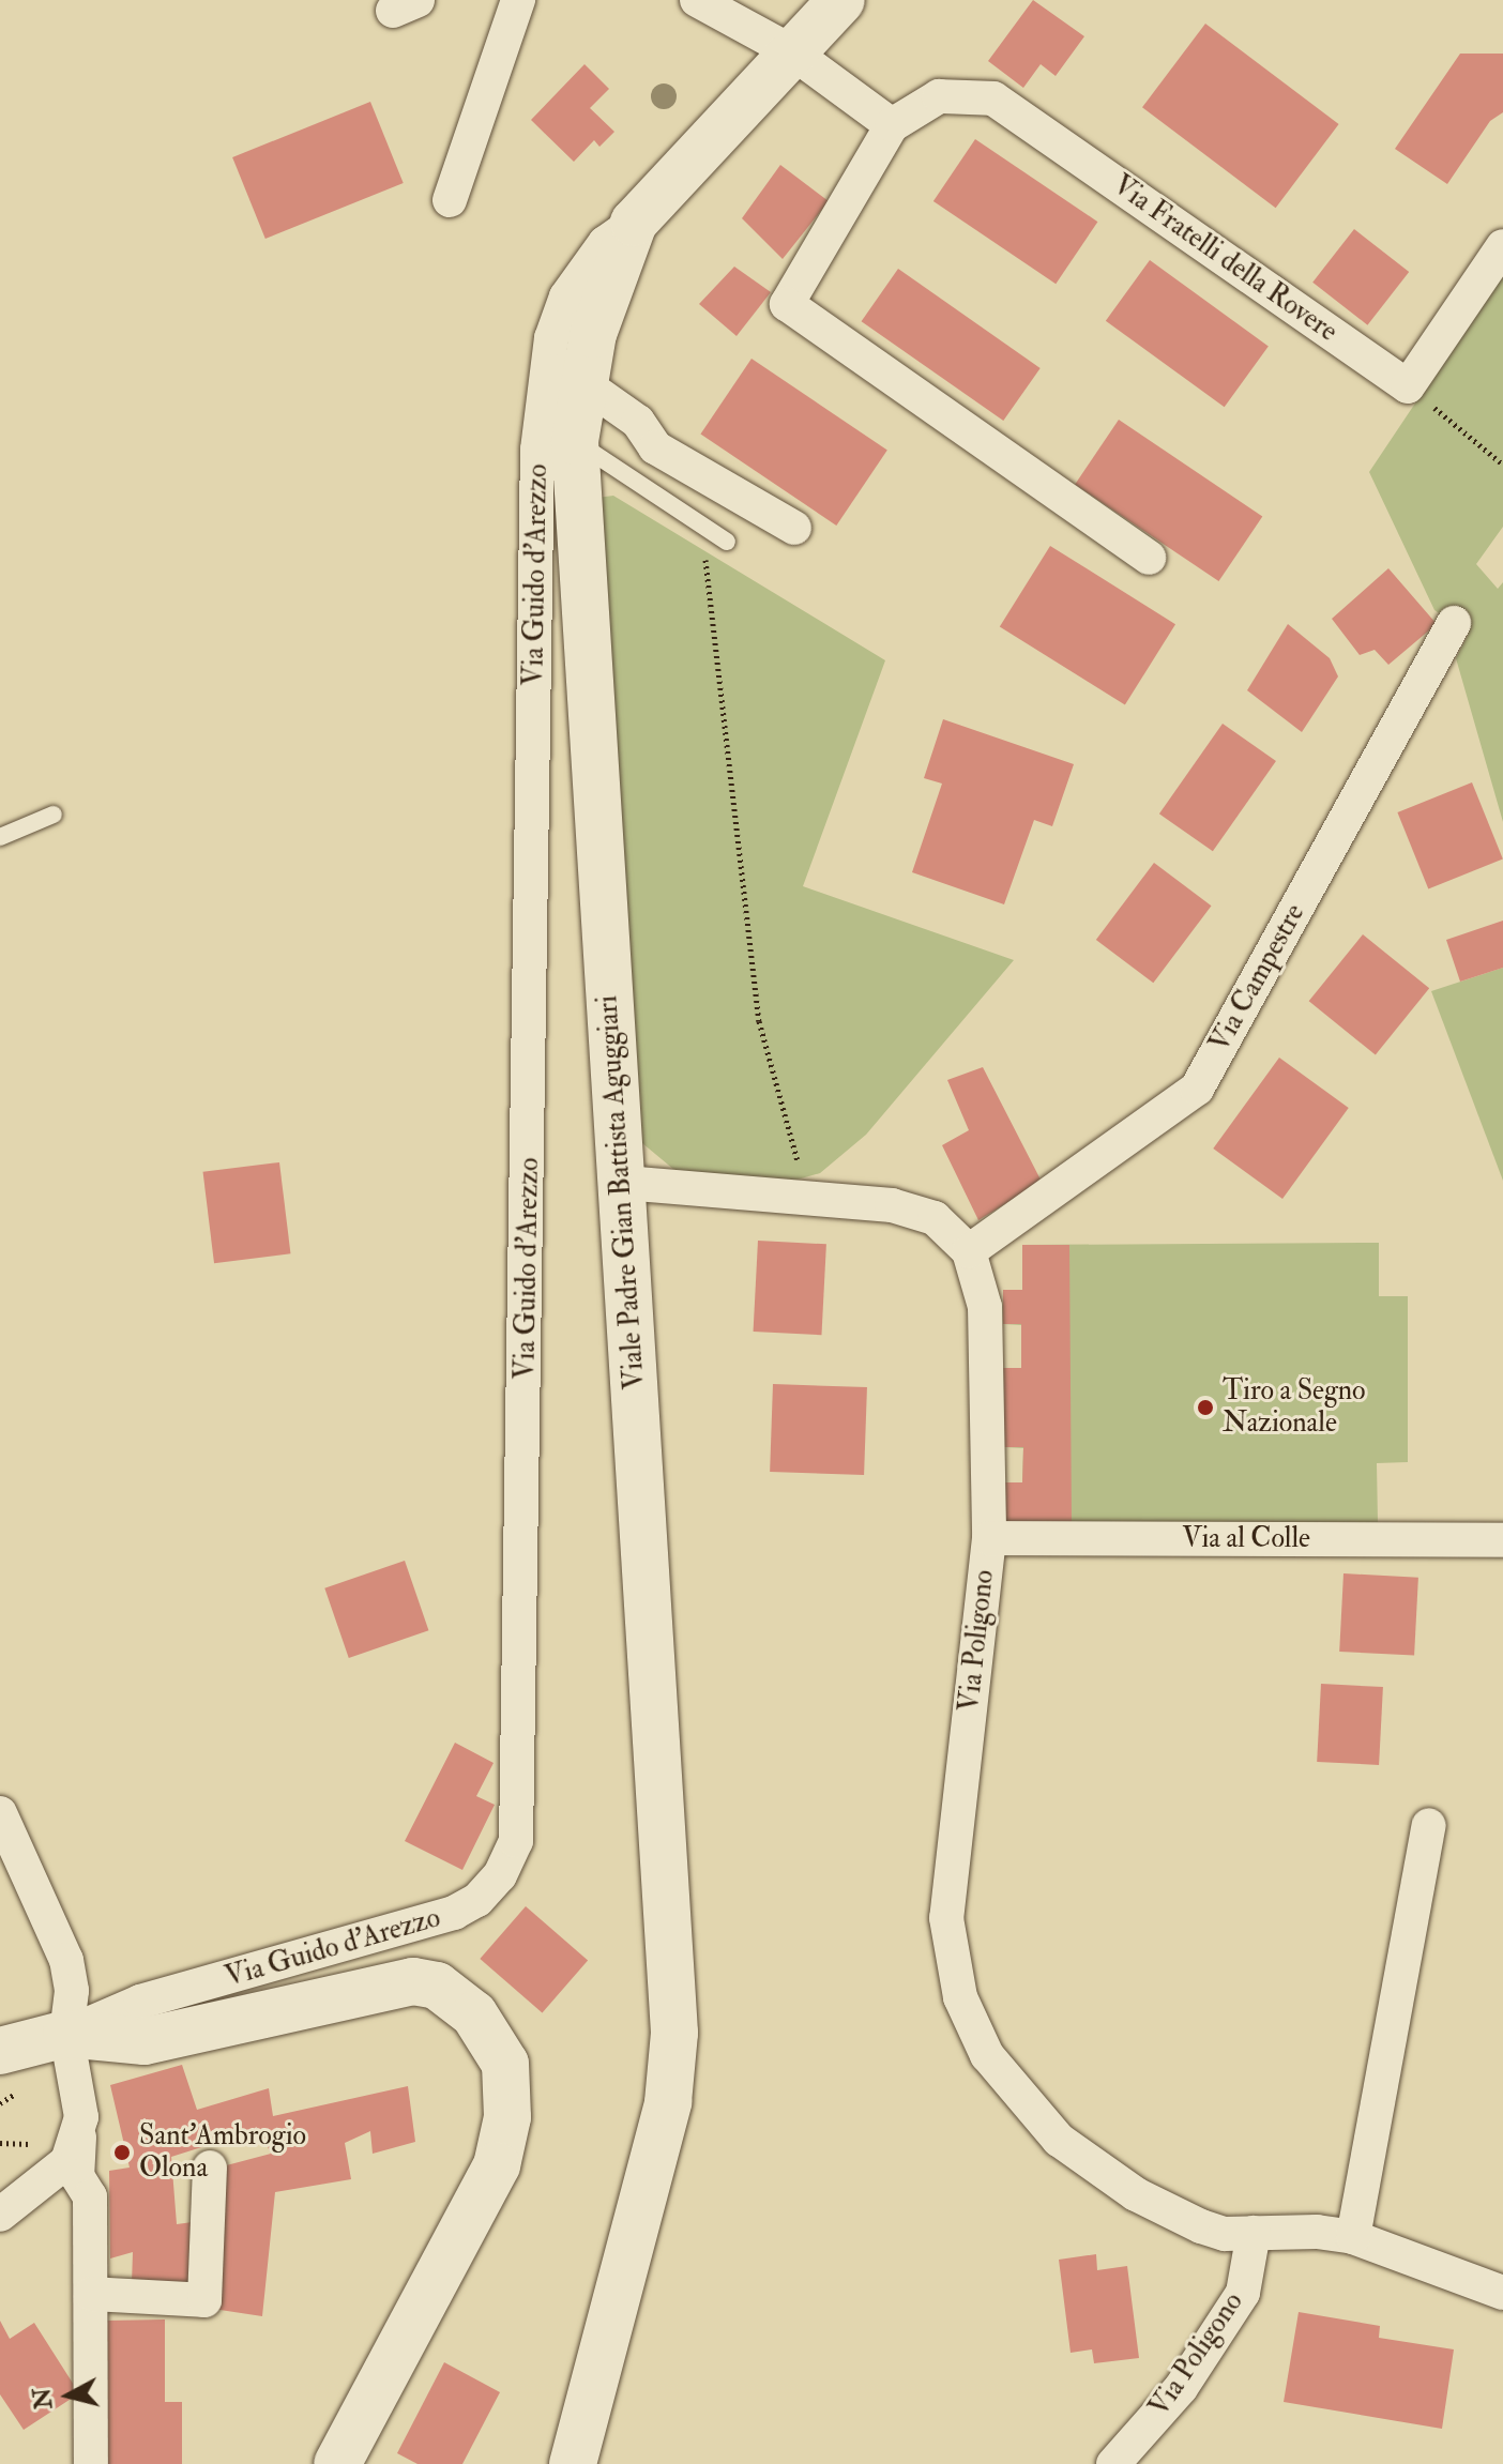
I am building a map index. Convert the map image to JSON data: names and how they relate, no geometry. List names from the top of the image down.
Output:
{
  "streets": {
    "main road": ["Viale Padre Gian Battista Aguggiari"],
    "street": [
      "Via Fratelli della Rovere",
      "Via Guido d'Arezzo",
      "Via Campestre",
      "Via al Colle",
      "Via Poligono"
    ]
  },
  "crossings": [
    ["Via Guido d'Arezzo", "Viale Padre Gian Battista Aguggiari"],
    ["Via Campestre", "Via Poligono"],
    ["Viale Padre Gian Battista Aguggiari", "Via Poligono"],
    ["Via al Colle", "Via Poligono"]
  ],
  "places": ["Tiro a Segno Nazionale", "Sant'Ambrogio Olona"],
  "north": "left"
}
